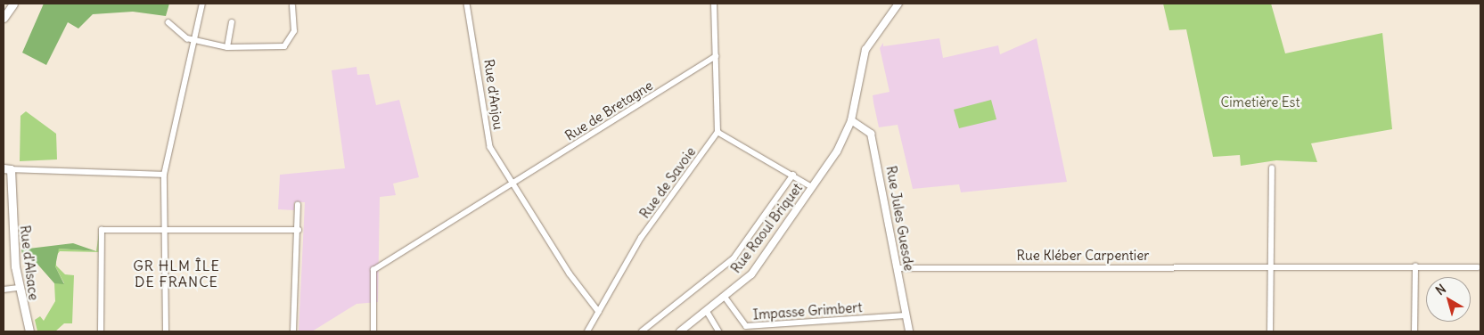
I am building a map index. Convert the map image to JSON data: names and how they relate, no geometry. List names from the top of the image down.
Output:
{
  "streets": {
    "main road": ["Rue d'Alsace"],
    "street": [
      "Rue d'Anjou",
      "Rue de Bretagne",
      "Rue de Savoie",
      "Rue Jules Guesde",
      "Rue Raoul Briquet",
      "Rue Kléber Carpentier",
      "Impasse Grimbert"
    ]
  },
  "crossings": [
    ["Rue d'Anjou", "Rue de Bretagne"],
    ["Rue d'Anjou", "Rue de Savoie"],
    ["Rue Jules Guesde", "Rue Raoul Briquet"],
    ["Rue Jules Guesde", "Rue Kléber Carpentier"],
    ["Rue Jules Guesde", "Impasse Grimbert"],
    ["Rue Raoul Briquet", "Impasse Grimbert"]
  ],
  "districts": ["GR HLM ÎLE DE FRANCE"],
  "parks": ["Cimetière Est"],
  "north": "top left"
}
